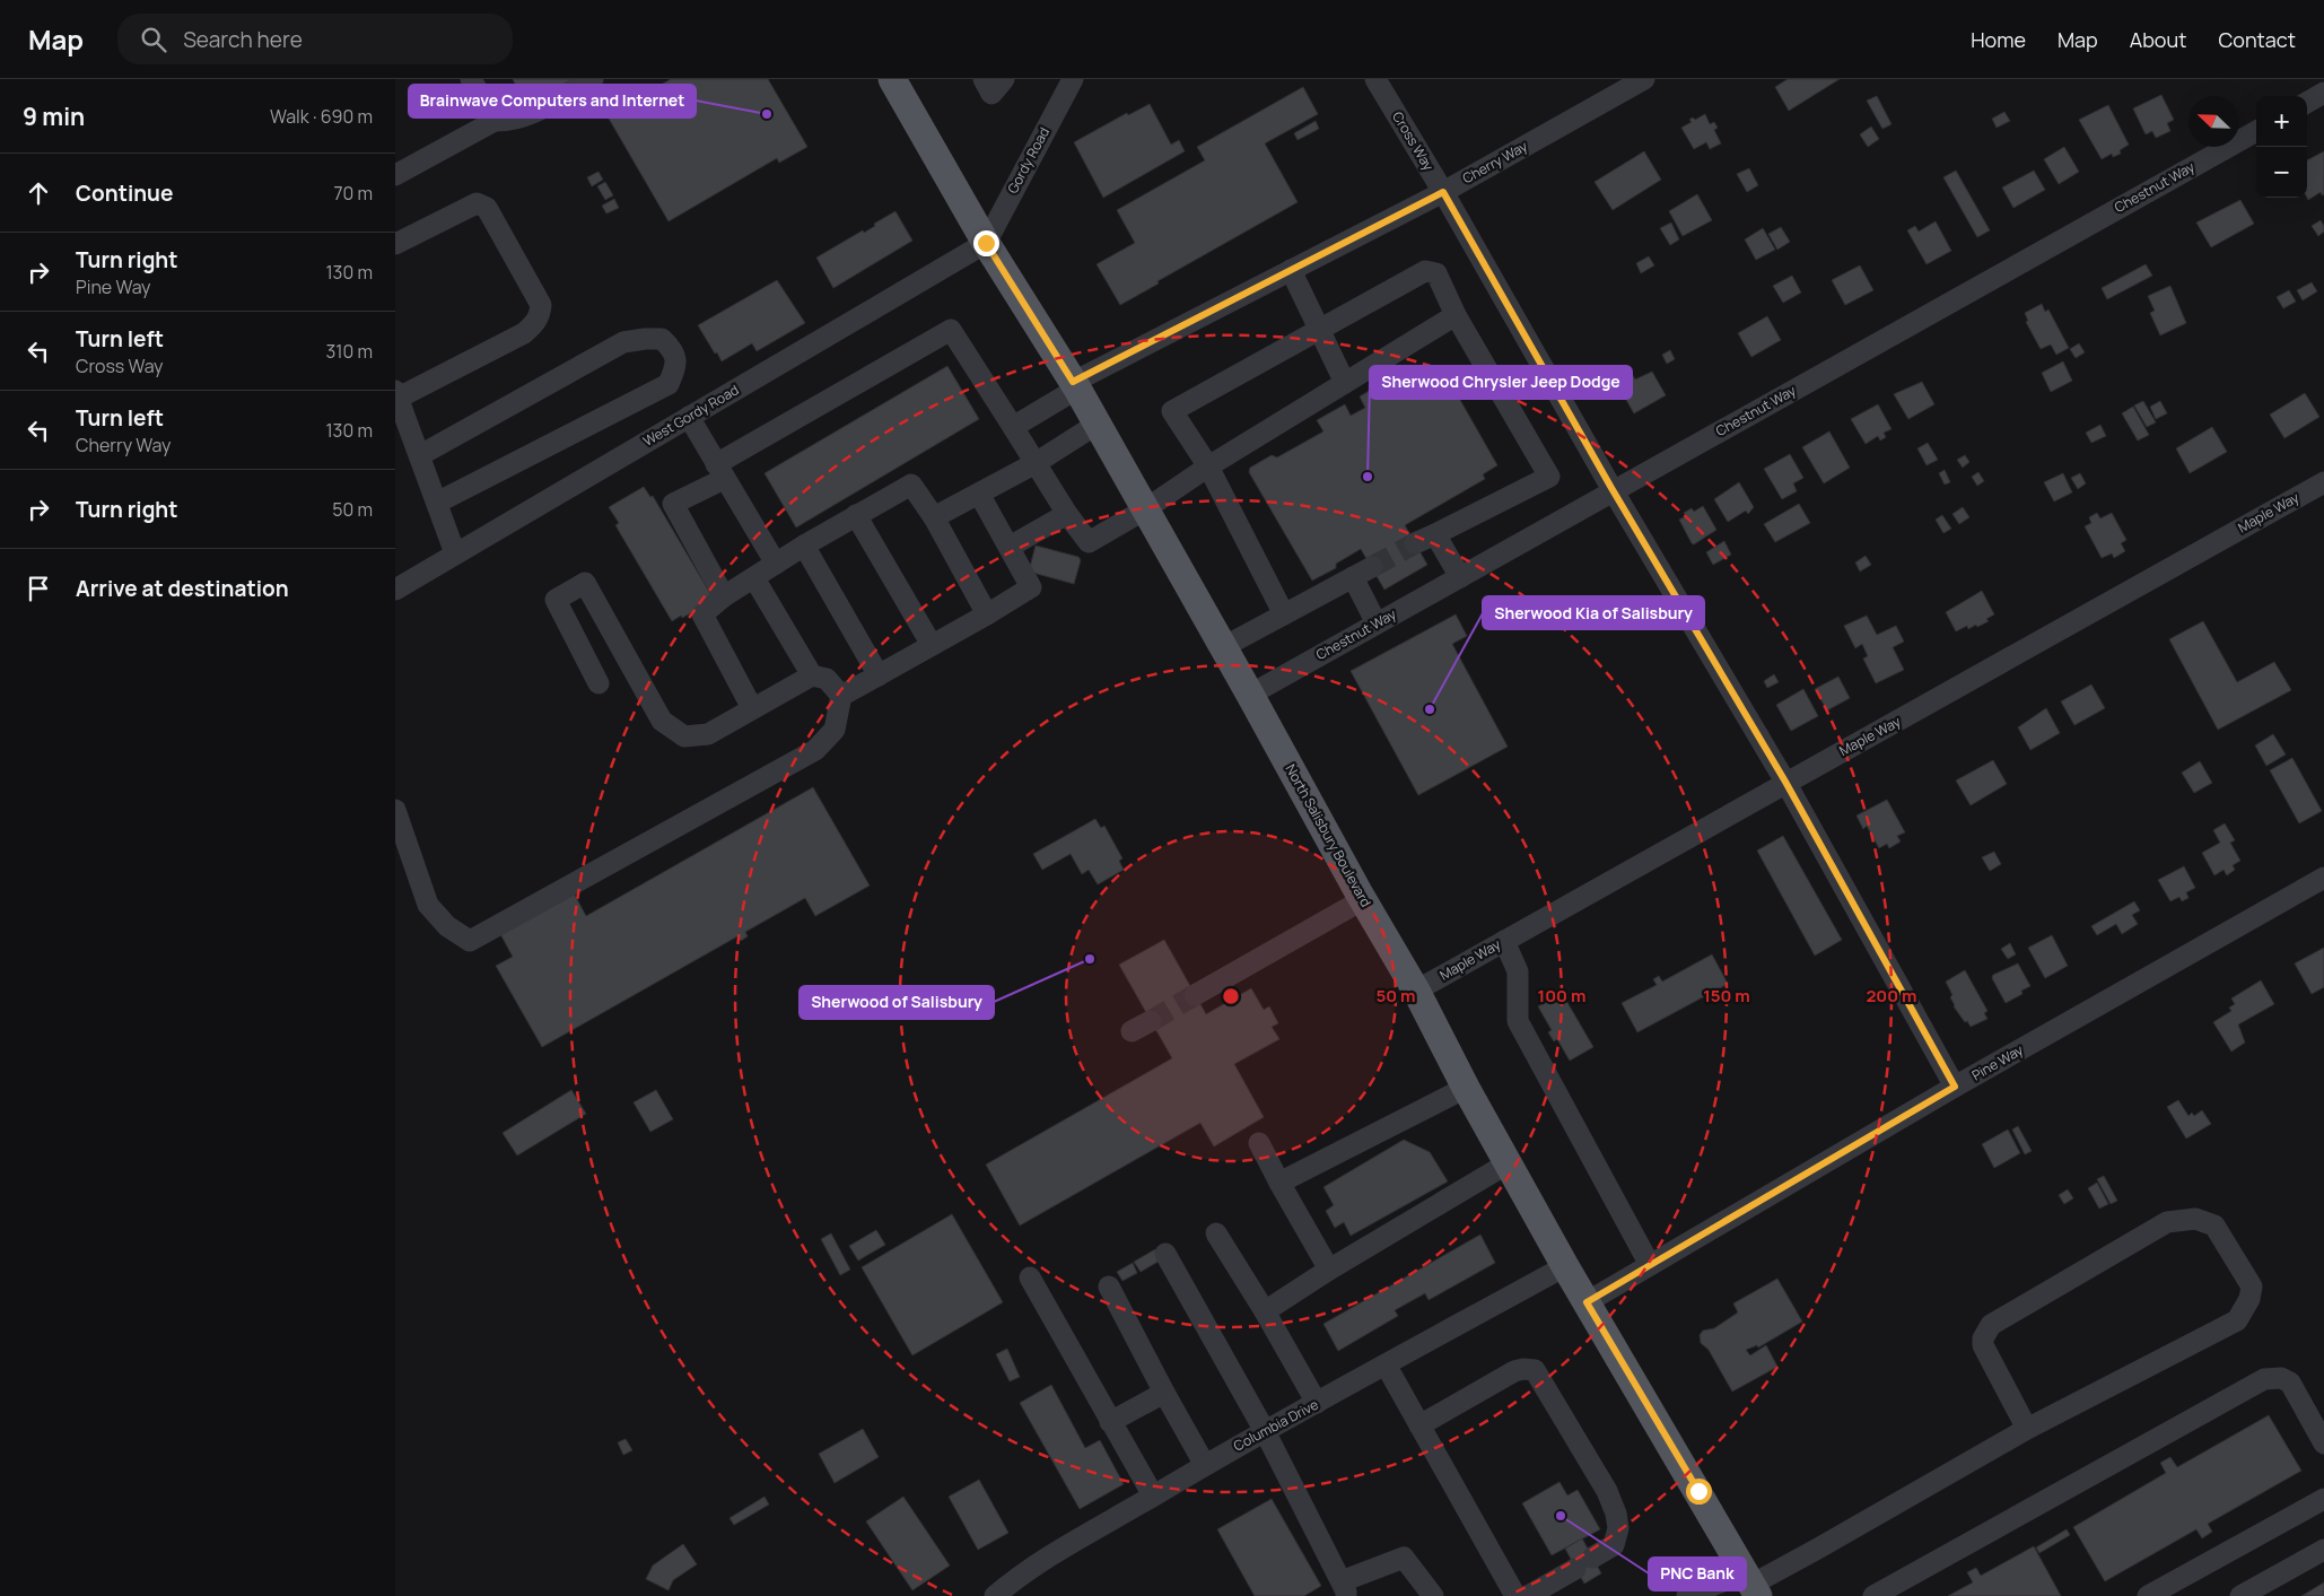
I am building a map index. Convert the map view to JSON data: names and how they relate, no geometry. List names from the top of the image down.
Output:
{
  "streets": {
    "main road": ["North Salisbury Boulevard"],
    "street": [
      "Cross Way",
      "Gordy Road",
      "Cherry Way",
      "Chestnut Way",
      "West Gordy Road",
      "Maple Way",
      "Pine Way",
      "Columbia Drive"
    ]
  },
  "crossings": [
    ["Cross Way", "Cherry Way"],
    ["Cross Way", "Chestnut Way"],
    ["Cross Way", "Maple Way"],
    ["Cross Way", "Pine Way"],
    ["Gordy Road", "West Gordy Road"],
    ["Gordy Road", "North Salisbury Boulevard"],
    ["Cherry Way", "North Salisbury Boulevard"],
    ["Chestnut Way", "North Salisbury Boulevard"],
    ["West Gordy Road", "North Salisbury Boulevard"],
    ["Maple Way", "North Salisbury Boulevard"],
    ["North Salisbury Boulevard", "Pine Way"],
    ["North Salisbury Boulevard", "Columbia Drive"]
  ],
  "places": [
    "Brainwave Computers and Internet",
    "Sherwood Chrysler Jeep Dodge",
    "Sherwood Kia of Salisbury",
    "Sherwood of Salisbury",
    "PNC Bank"
  ],
  "north": "top left",
  "page": {
    "header": "Map",
    "search": "Search here",
    "nav": [
      "Home",
      "Map",
      "About",
      "Contact"
    ],
    "heading": ["9 min", "Walk · 690 m"],
    "map_buttons": ["+", "−"],
    "list": [
      ["Continue", "70 m"],
      ["Turn right", "Pine Way", "130 m"],
      ["Turn left", "Cross Way", "310 m"],
      ["Turn left", "Cherry Way", "130 m"],
      ["Turn right", "50 m"],
      "Arrive at destination"
    ]
  },
  "rings": [
    "50 m",
    "100 m",
    "150 m",
    "200 m"
  ]
}
